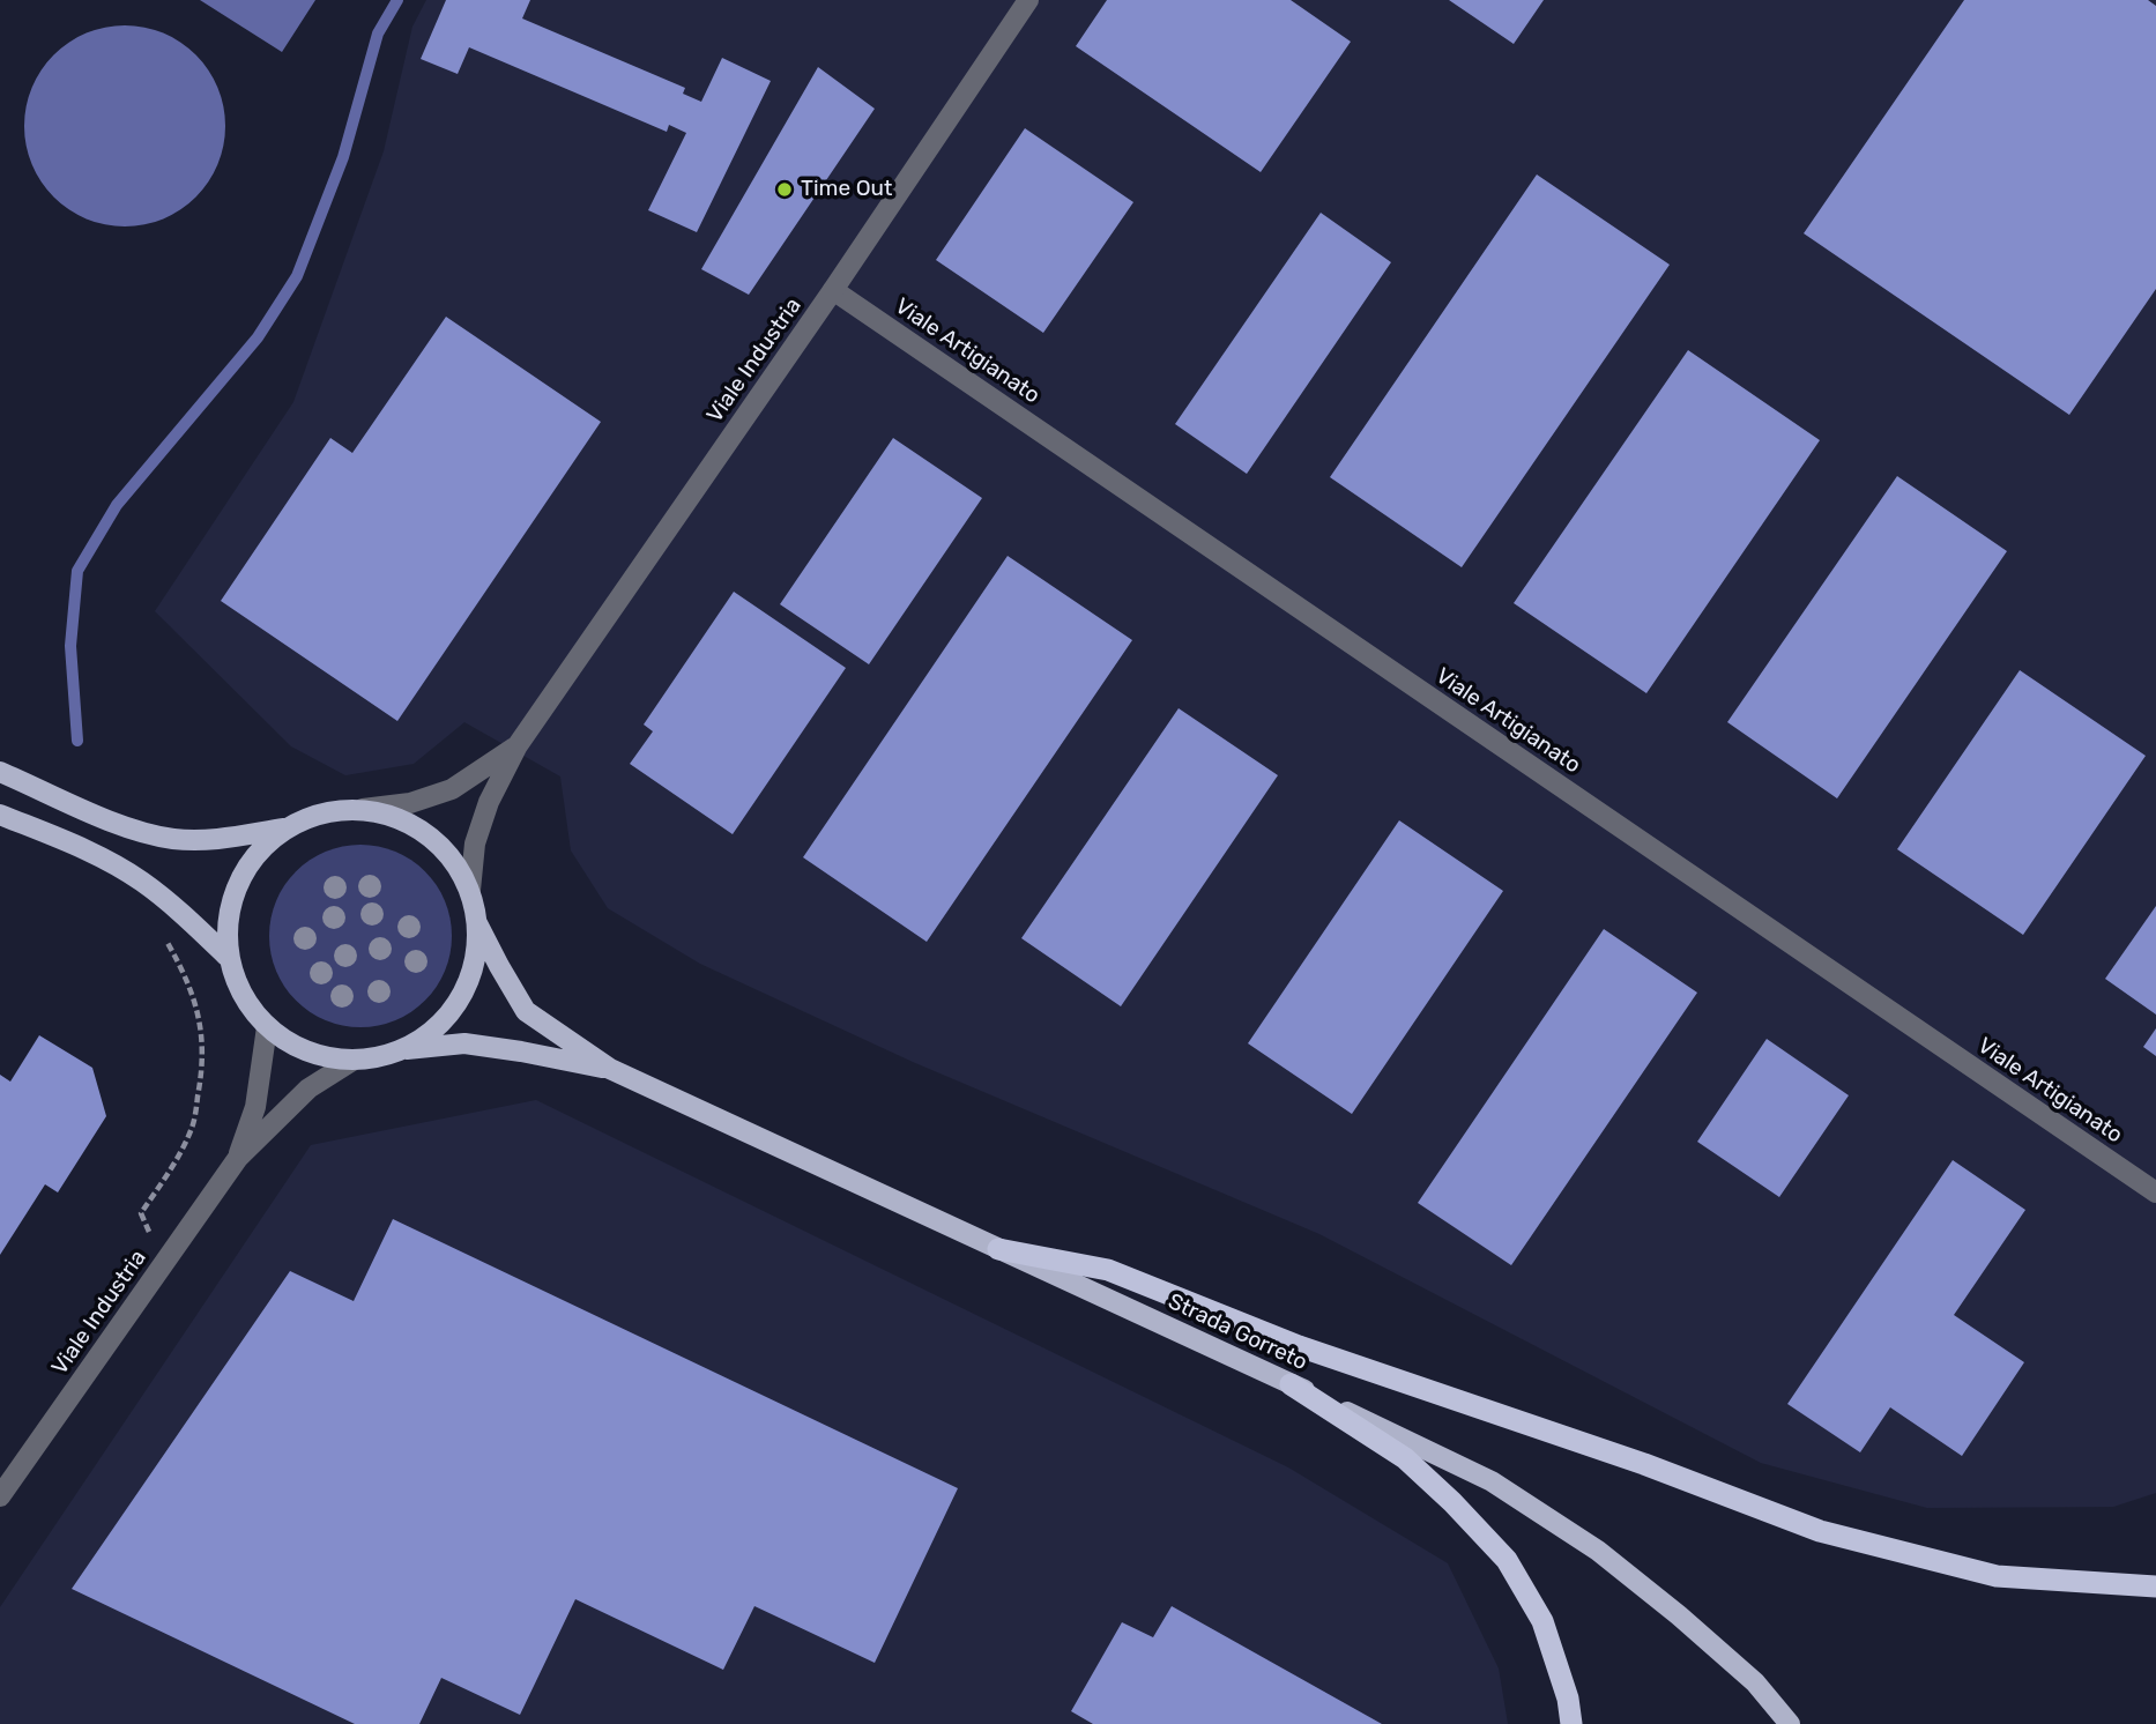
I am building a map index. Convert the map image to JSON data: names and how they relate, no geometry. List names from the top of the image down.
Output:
{
  "streets": {
    "main road": ["Strada Gorreto"],
    "street": ["Viale Artigianato", "Viale Industria"]
  },
  "crossings": [
    ["Viale Artigianato", "Viale Industria"],
    ["Viale Industria", "Strada Gorreto"]
  ],
  "places": ["Time Out"]
}
